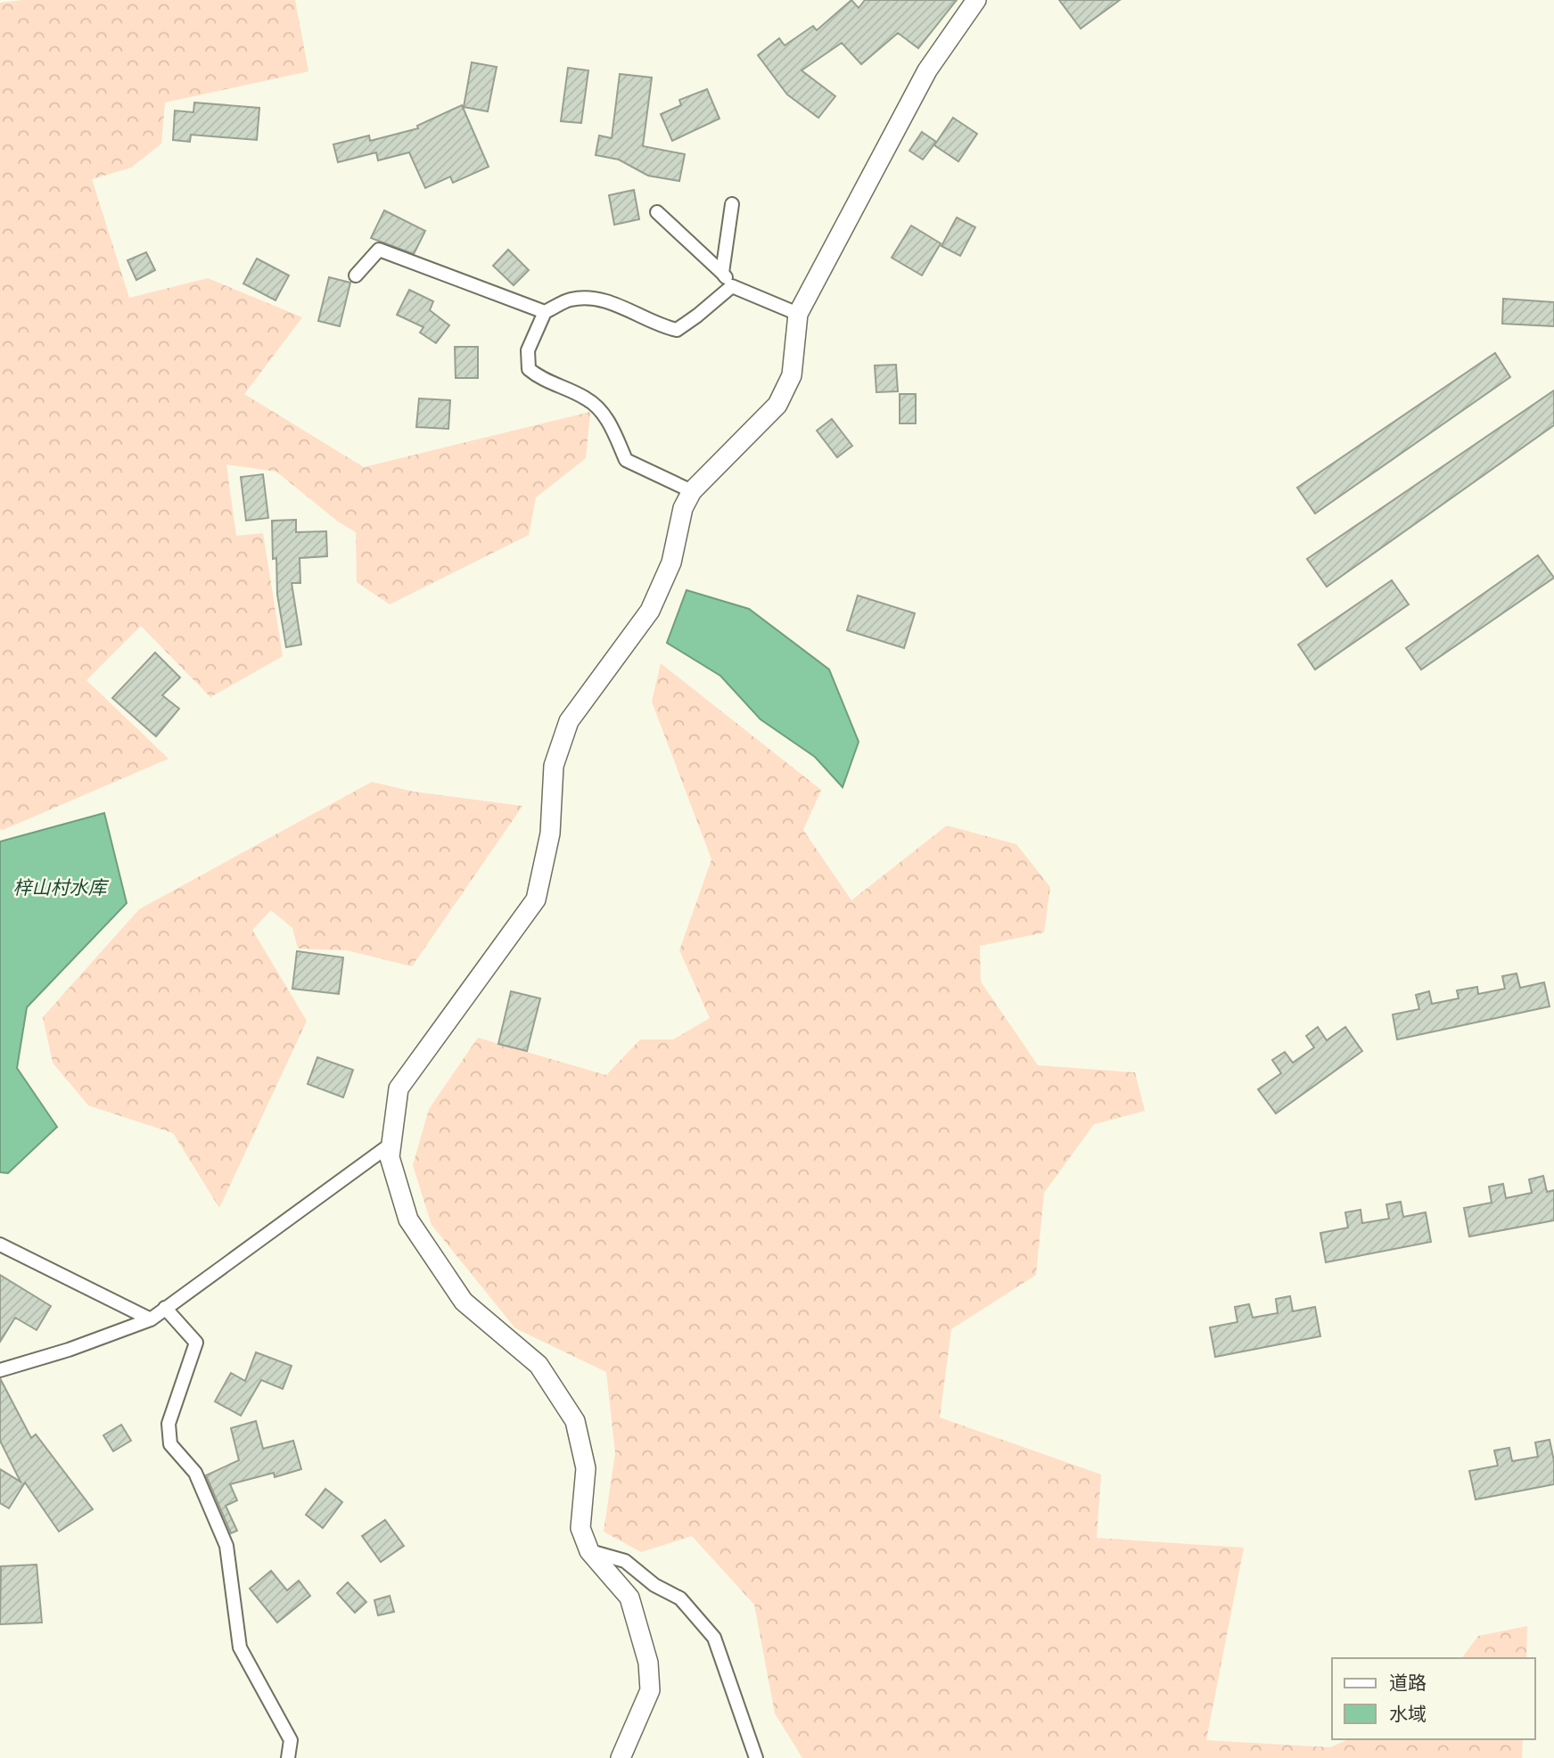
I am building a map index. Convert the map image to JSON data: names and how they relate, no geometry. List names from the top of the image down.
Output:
{
  "water": ["梓山村水库"],
  "legend": ["道路", "水域"]
}
